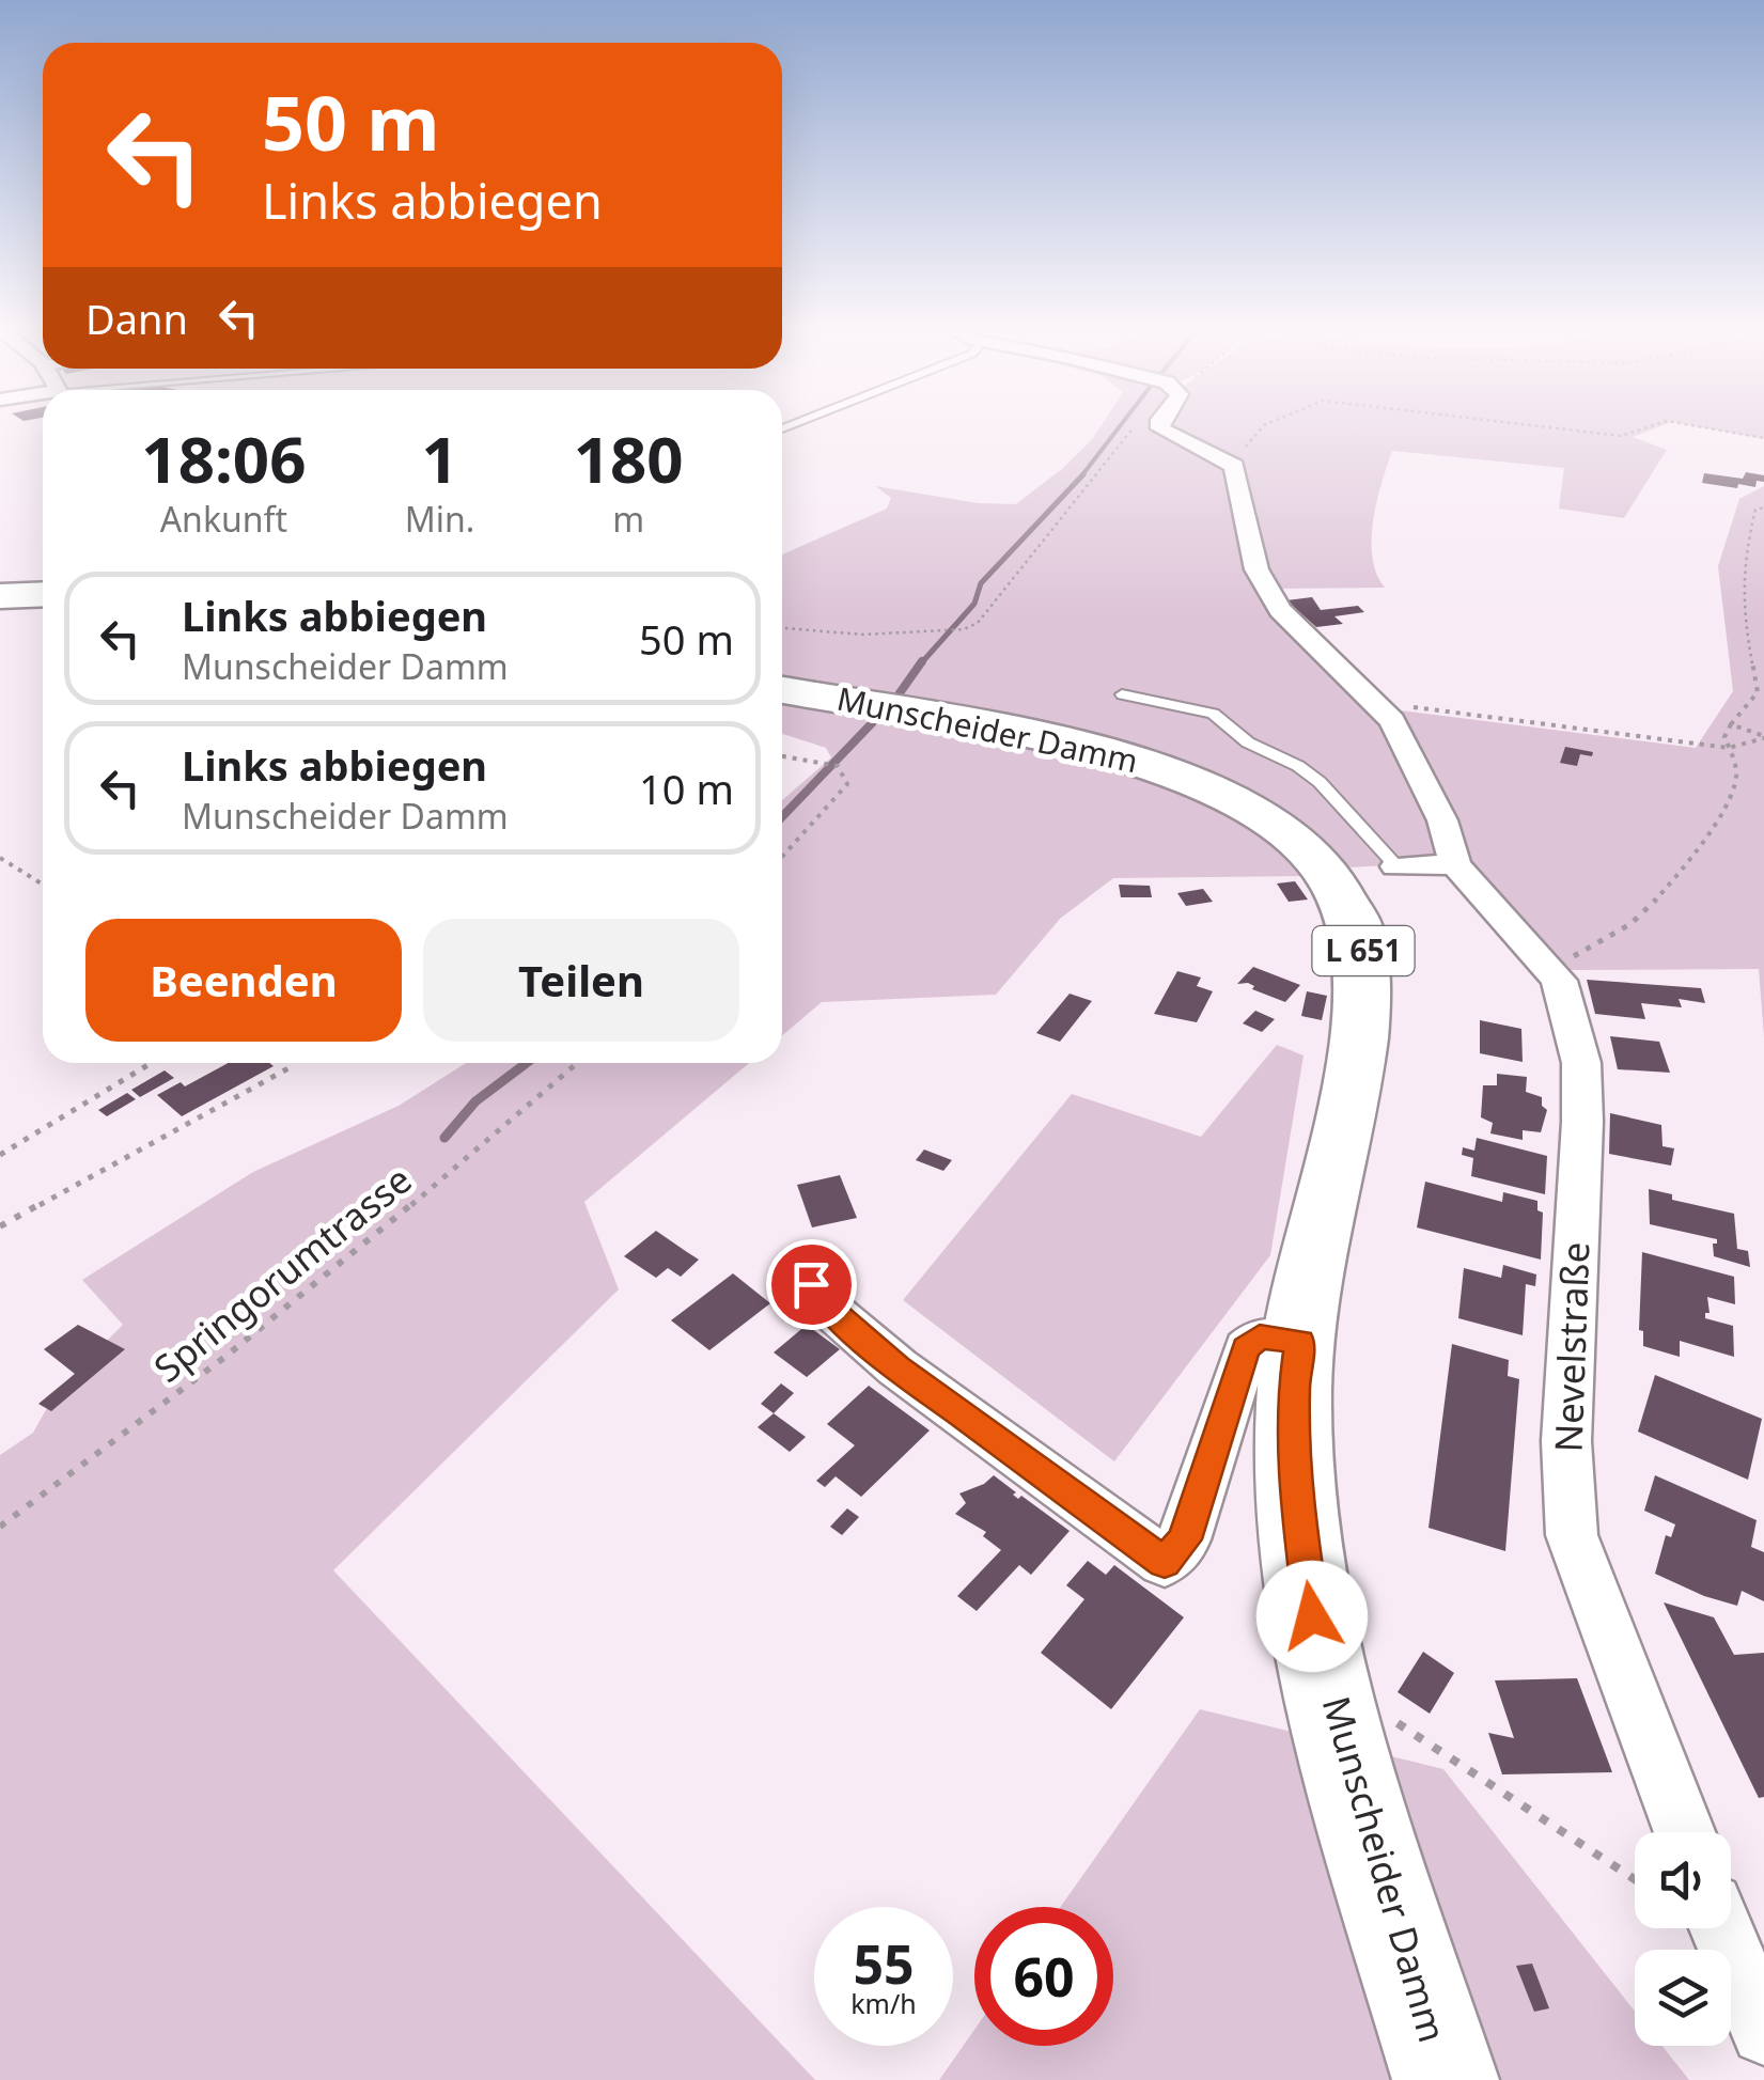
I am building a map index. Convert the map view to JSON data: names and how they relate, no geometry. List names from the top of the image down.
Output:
{
  "streets": {
    "main road": ["Munscheider Damm", "L 651"],
    "street": ["Nevelstraße"],
    "path": ["Springorumtrasse"]
  },
  "page": {
    "turn": ["50 m", "Links abbiegen"],
    "then": "Dann",
    "eta": [
      "18:06",
      "Ankunft",
      "1",
      "Min.",
      "180",
      "m"
    ],
    "list": [
      {
        "name": "Links abbiegen",
        "note": "Munscheider Damm",
        "value": "50 m"
      },
      {
        "name": "Links abbiegen",
        "note": "Munscheider Damm",
        "value": "10 m"
      }
    ],
    "buttons": ["Beenden", "Teilen"],
    "speed": "55 km/h",
    "limit": "60"
  }
}
